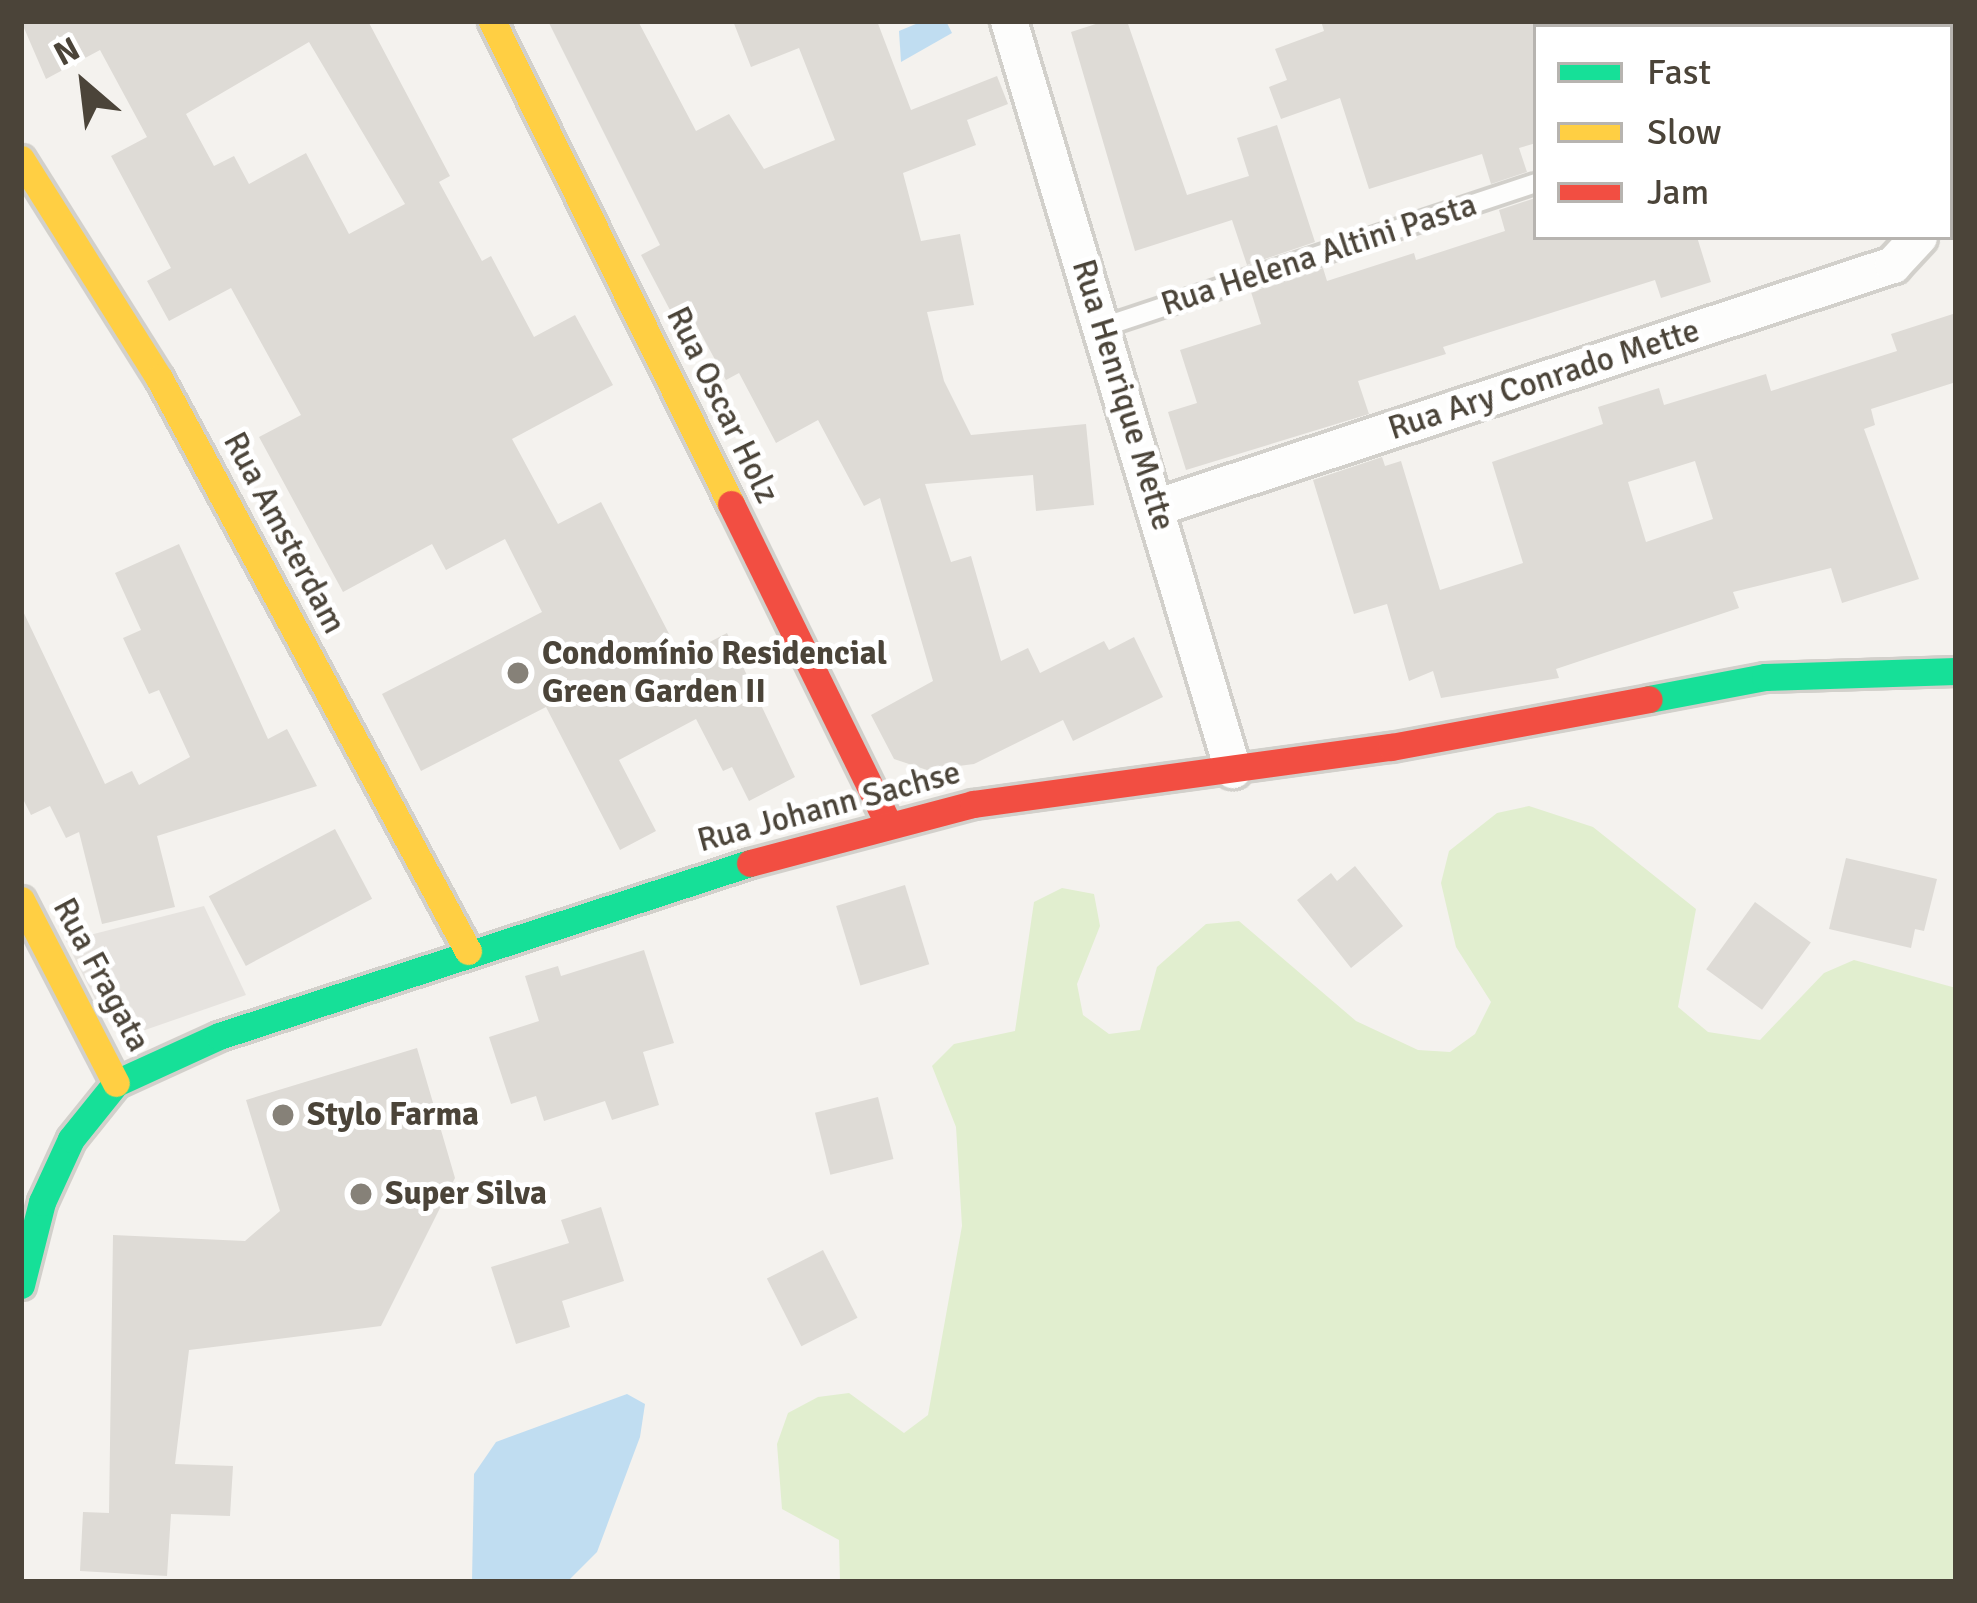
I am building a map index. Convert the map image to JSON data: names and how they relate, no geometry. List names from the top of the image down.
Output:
{
  "streets": {
    "street": [
      "Rua Ary Conrado Mette",
      "Rua Henrique Mette",
      "Rua Oscar Holz",
      "Rua Amsterdam",
      "Rua Johann Sachse",
      "Rua Fragata"
    ],
    "lane": ["Rua Helena Altini Pasta"]
  },
  "crossings": [
    ["Rua Helena Altini Pasta", "Rua Henrique Mette"],
    ["Rua Ary Conrado Mette", "Rua Henrique Mette"],
    ["Rua Henrique Mette", "Rua Johann Sachse"],
    ["Rua Oscar Holz", "Rua Johann Sachse"],
    ["Rua Amsterdam", "Rua Johann Sachse"],
    ["Rua Johann Sachse", "Rua Fragata"]
  ],
  "places": ["Condomínio Residencial Green Garden II", "Stylo Farma", "Super Silva"],
  "legend": ["Fast", "Slow", "Jam"],
  "north": "top left"
}
